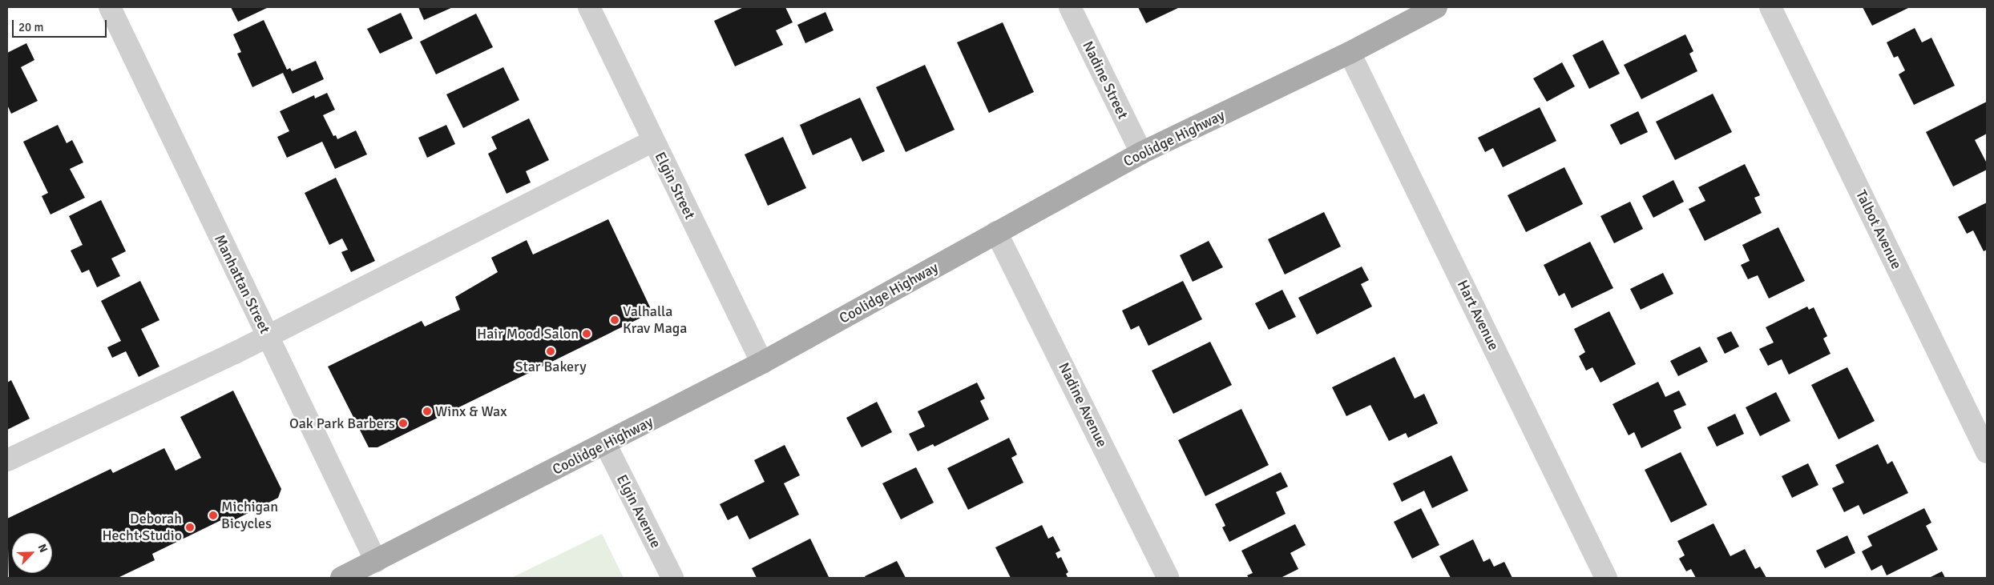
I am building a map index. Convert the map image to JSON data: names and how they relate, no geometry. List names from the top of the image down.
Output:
{
  "streets": {
    "main road": ["Coolidge Highway"],
    "street": [
      "Nadine Street",
      "Elgin Street",
      "Talbot Avenue",
      "Manhattan Street",
      "Hart Avenue",
      "Nadine Avenue",
      "Elgin Avenue"
    ]
  },
  "crossings": [
    ["Nadine Street", "Coolidge Highway"],
    ["Coolidge Highway", "Elgin Street"],
    ["Coolidge Highway", "Manhattan Street"],
    ["Coolidge Highway", "Hart Avenue"],
    ["Coolidge Highway", "Nadine Avenue"],
    ["Coolidge Highway", "Elgin Avenue"]
  ],
  "places": [
    "Valhalla Krav Maga",
    "Hair Mood Salon",
    "Star Bakery",
    "Winx & Wax",
    "Oak Park Barbers",
    "Michigan Bicycles",
    "Deborah Hecht Studio"
  ],
  "scale_bar": "20 m",
  "north": "top right"
}
